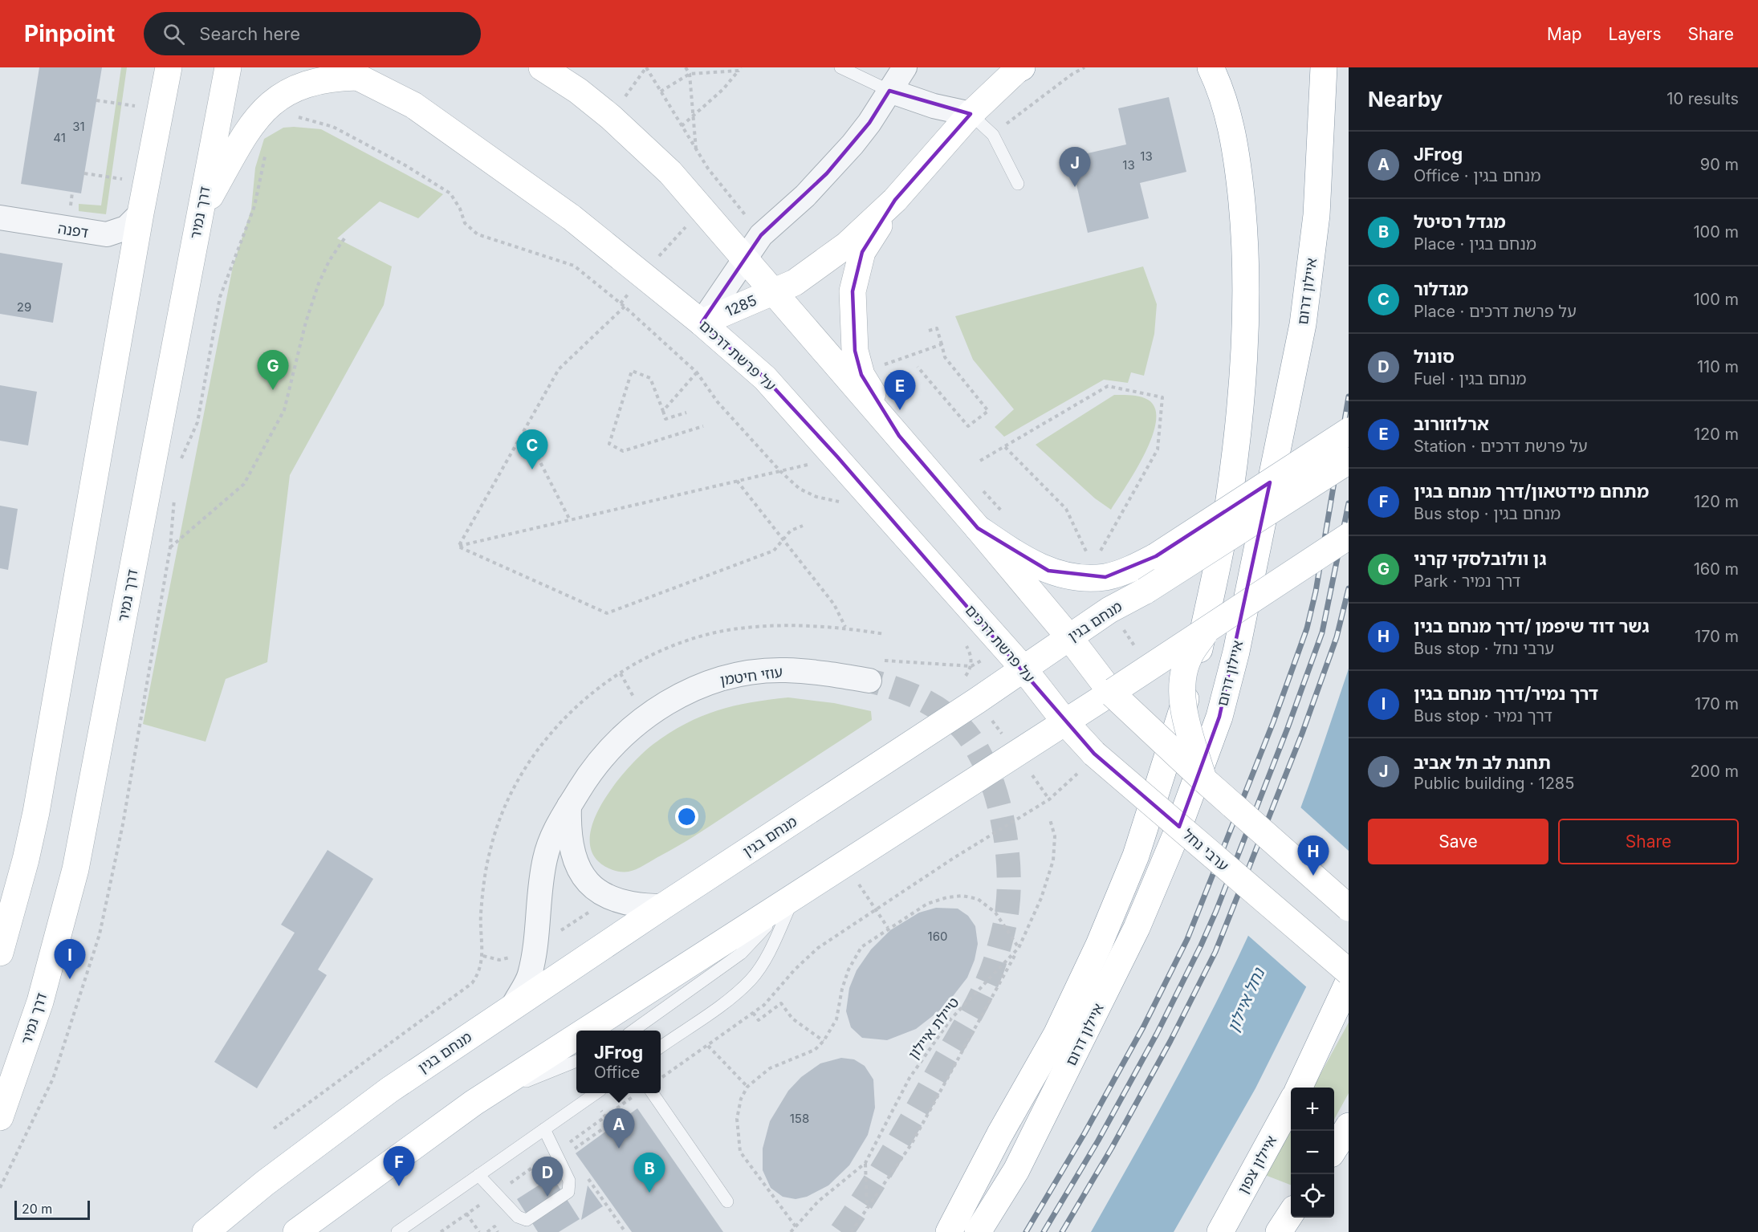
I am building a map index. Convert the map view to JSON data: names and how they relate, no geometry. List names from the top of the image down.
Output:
{
  "streets": {
    "main road": [
      "דרך נמיר",
      "איילון דרום",
      "1285",
      "על פרשת דרכים",
      "מנחם בגין",
      "ערבי נחל",
      "איילון צפון"
    ],
    "street": ["דפנה", "עוזי חיטמן"],
    "path": ["טיילת איילון"]
  },
  "crossings": [
    ["1285", "על פרשת דרכים"],
    ["על פרשת דרכים", "מנחם בגין"],
    ["על פרשת דרכים", "ערבי נחל"],
    ["מנחם בגין", "עוזי חיטמן"]
  ],
  "water": ["נחל איילון"],
  "house_numbers": [
    "31",
    "41",
    "13",
    "13",
    "29",
    "160",
    "158"
  ],
  "scale_bar": "20 m",
  "page": {
    "header": "Pinpoint",
    "search": "Search here",
    "nav": ["Map", "Layers", "Share"],
    "heading": ["Nearby", "10 results"],
    "list": [
      {
        "mark": "A",
        "name": "JFrog",
        "note": "Office · מנחם בגין",
        "value": "90 m"
      },
      {
        "mark": "B",
        "name": "מגדל רסיטל",
        "note": "Place · מנחם בגין",
        "value": "100 m"
      },
      {
        "mark": "C",
        "name": "מגדלור",
        "note": "Place · על פרשת דרכים",
        "value": "100 m"
      },
      {
        "mark": "D",
        "name": "סונול",
        "note": "Fuel · מנחם בגין",
        "value": "110 m"
      },
      {
        "mark": "E",
        "name": "ארלוזורוב",
        "note": "Station · על פרשת דרכים",
        "value": "120 m"
      },
      {
        "mark": "F",
        "name": "מתחם מידטאון/דרך מנחם בגין",
        "note": "Bus stop · מנחם בגין",
        "value": "120 m"
      },
      {
        "mark": "G",
        "name": "גן וולובלסקי קרני",
        "note": "Park · דרך נמיר",
        "value": "160 m"
      },
      {
        "mark": "H",
        "name": "גשר דוד שיפמן /דרך מנחם בגין",
        "note": "Bus stop · ערבי נחל",
        "value": "170 m"
      },
      {
        "mark": "I",
        "name": "דרך נמיר/דרך מנחם בגין",
        "note": "Bus stop · דרך נמיר",
        "value": "170 m"
      },
      {
        "mark": "J",
        "name": "תחנת לב תל אביב",
        "note": "Public building · 1285",
        "value": "200 m"
      }
    ],
    "pins": [
      "J",
      "G",
      "E",
      "C",
      "H",
      "I",
      "A",
      "F",
      "B",
      "D"
    ],
    "buttons": ["Save", "Share"],
    "popup": ["JFrog", "Office"],
    "map_buttons": ["+", "−"],
    "scale": "20 m"
  }
}
